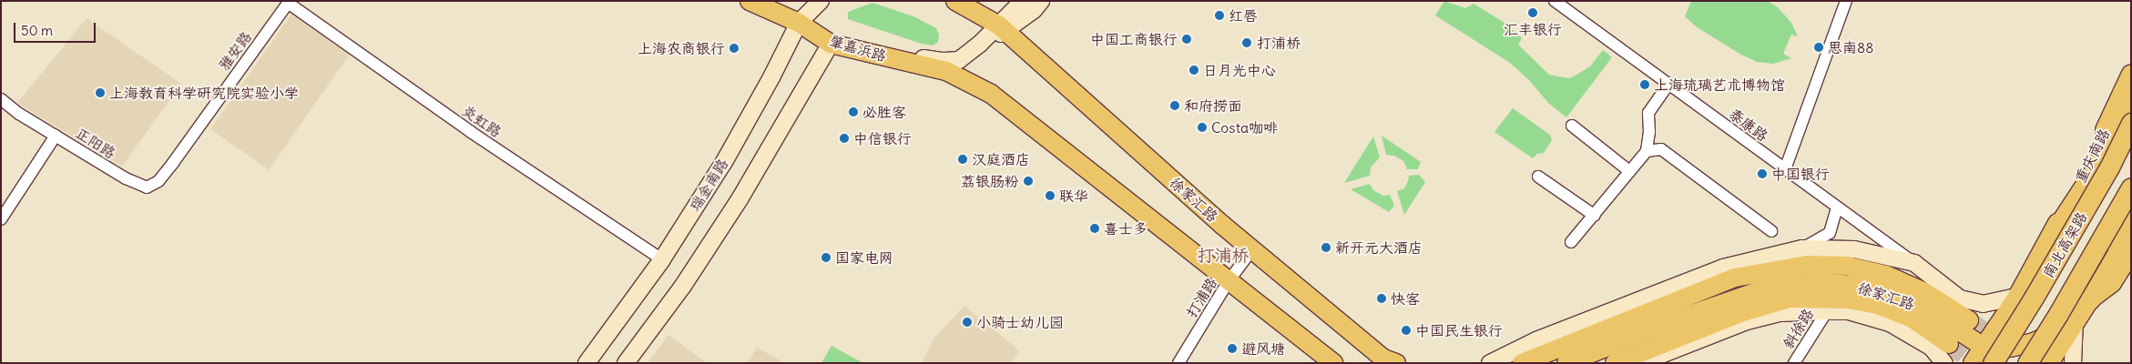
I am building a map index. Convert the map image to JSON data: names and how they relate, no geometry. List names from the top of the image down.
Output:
{
  "streets": {
    "highway": ["南北高架路"],
    "main road": [
      "肇嘉浜路",
      "重庆南路",
      "瑞金南路",
      "徐家汇路"
    ],
    "street": [
      "雅安路",
      "炎虹路",
      "泰康路",
      "正阳路",
      "打浦路",
      "斜徐路"
    ]
  },
  "crossings": [
    ["肇嘉浜路", "瑞金南路"],
    ["肇嘉浜路", "打浦路"],
    ["雅安路", "炎虹路"],
    ["雅安路", "正阳路"],
    ["炎虹路", "瑞金南路"],
    ["重庆南路", "徐家汇路"],
    ["重庆南路", "南北高架路"],
    ["徐家汇路", "南北高架路"],
    ["徐家汇路", "打浦路"],
    ["徐家汇路", "斜徐路"]
  ],
  "districts": ["打浦桥"],
  "places": [
    "汇丰银行",
    "红唇",
    "中国工商银行",
    "打浦桥",
    "思南88",
    "上海农商银行",
    "日月光中心",
    "上海琉璃艺术博物馆",
    "上海教育科学研究院实验小学",
    "和府捞面",
    "必胜客",
    "Costa咖啡",
    "中信银行",
    "汉庭酒店",
    "中国银行",
    "荔银肠粉",
    "联华",
    "喜士多",
    "新开元大酒店",
    "国家电网",
    "快客",
    "小骑士幼儿园",
    "中国民生银行",
    "避风塘"
  ],
  "scale_bar": "50 m"
}
